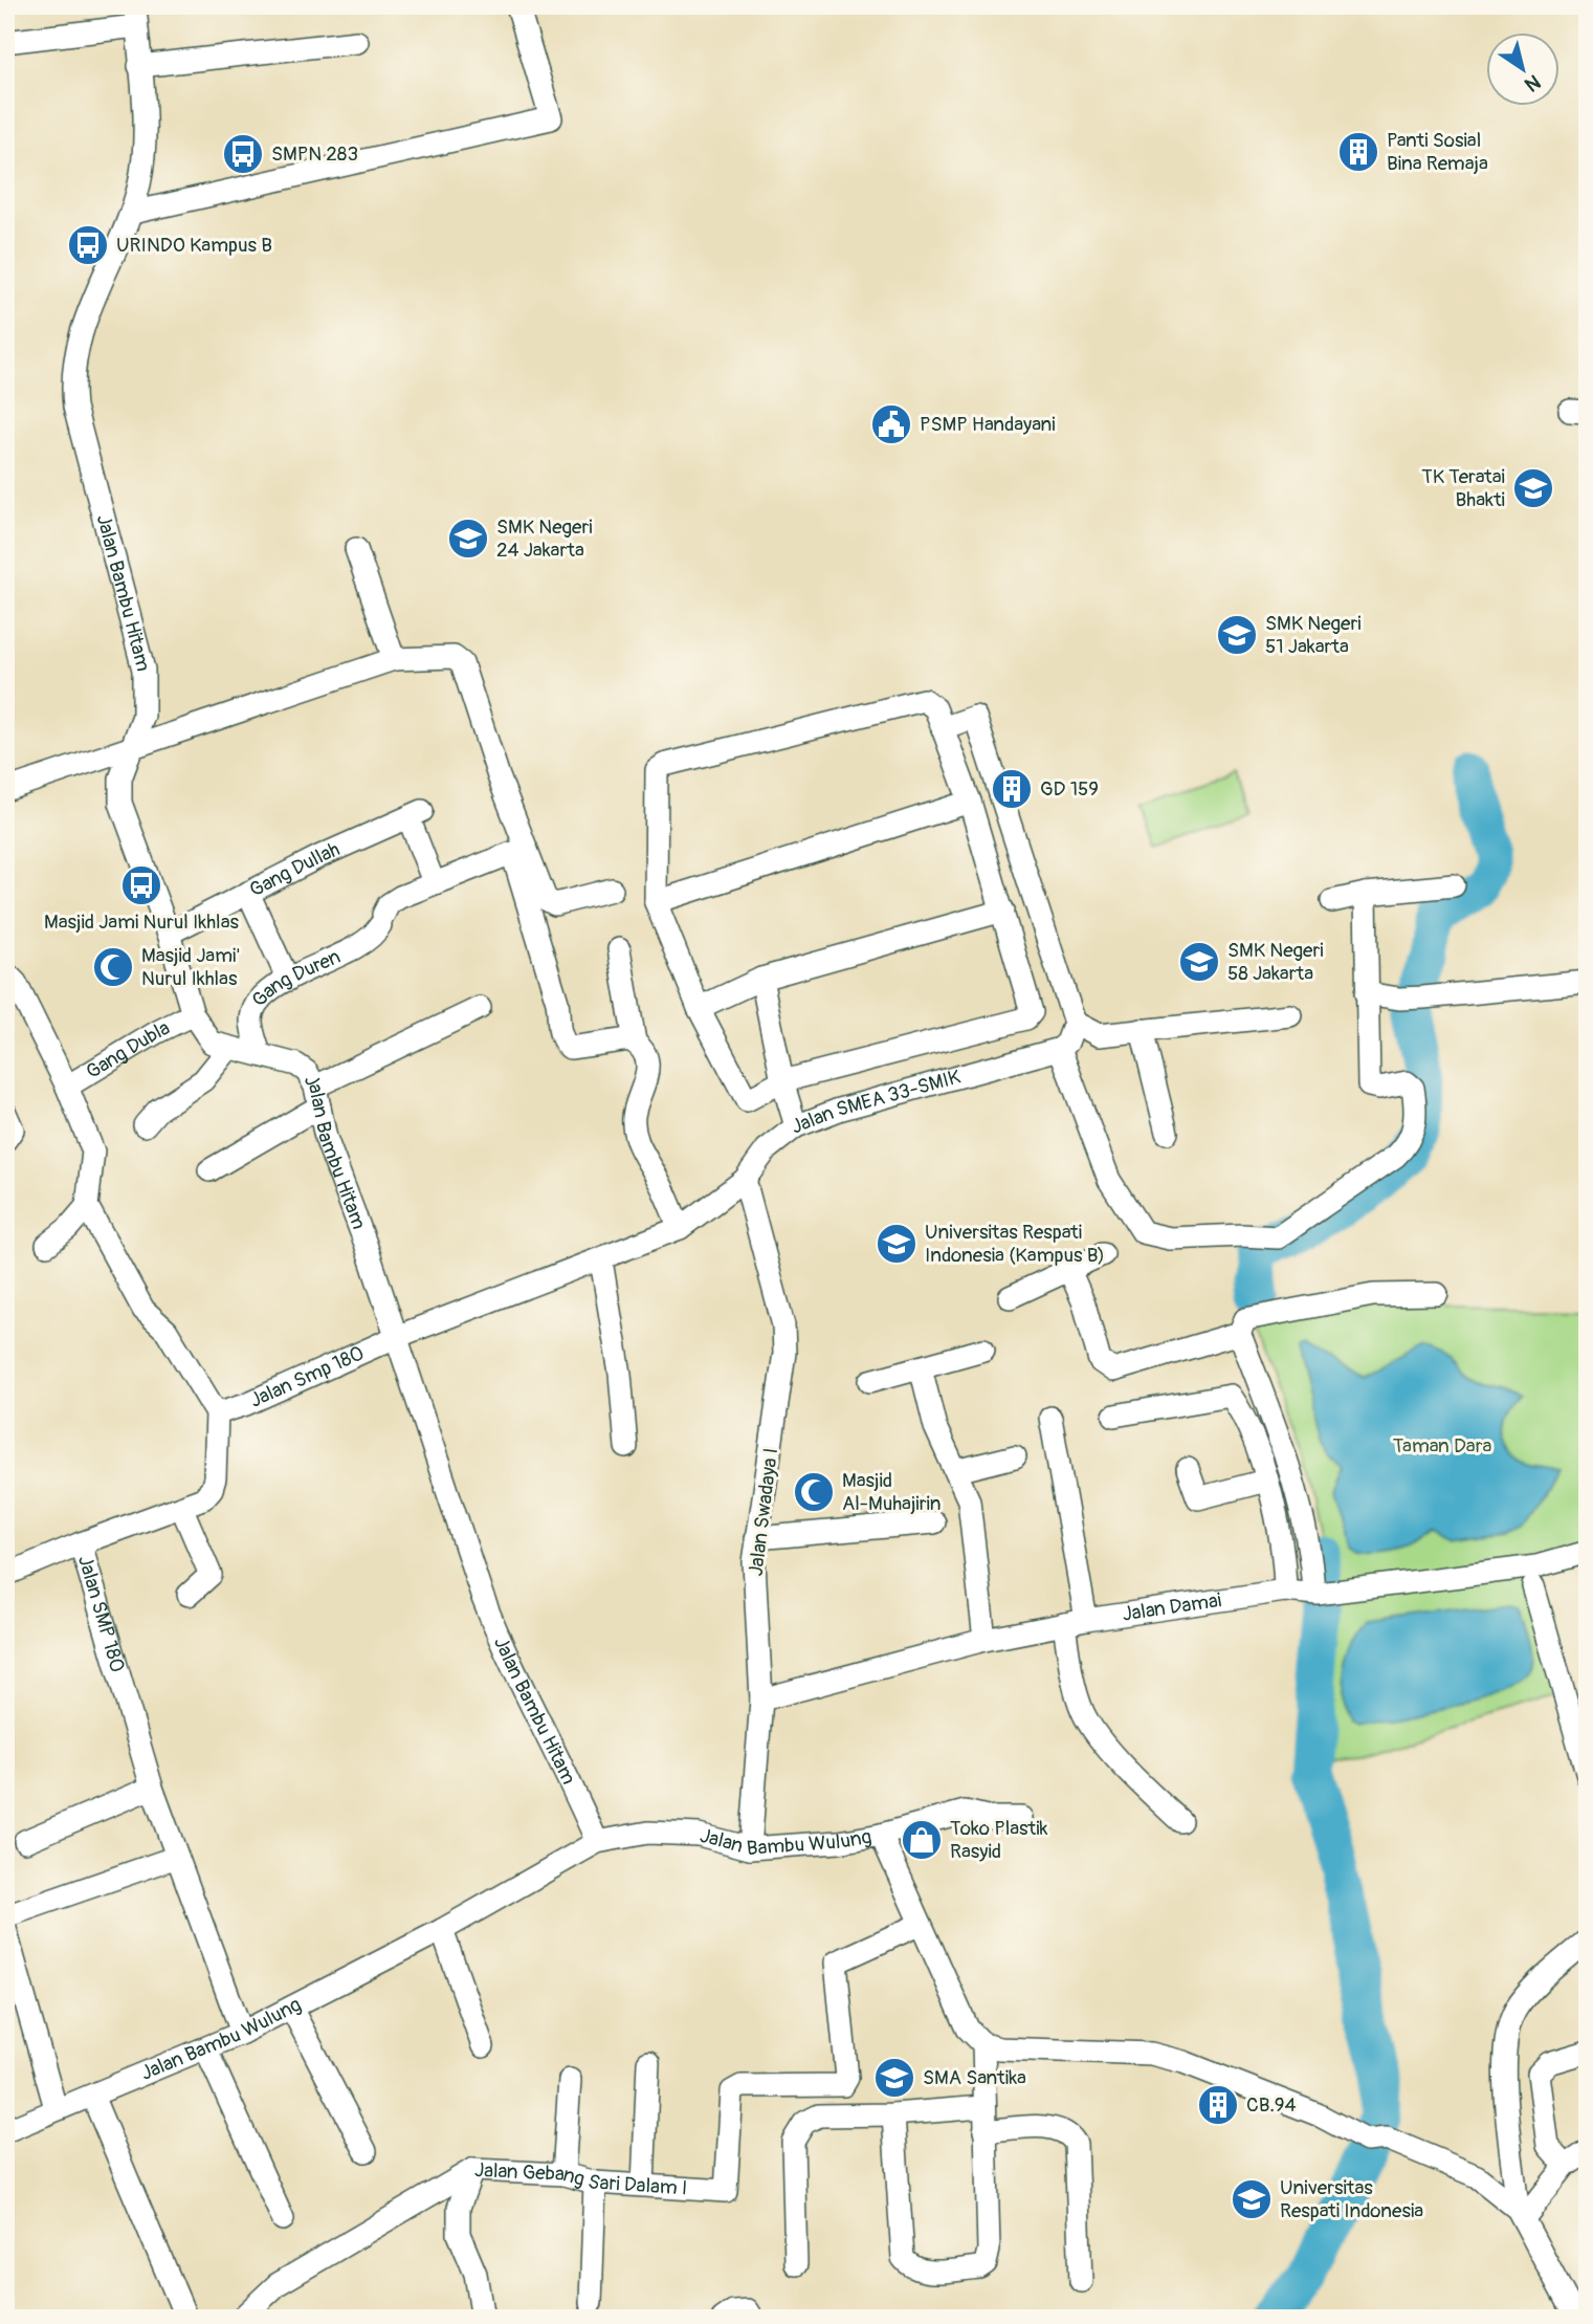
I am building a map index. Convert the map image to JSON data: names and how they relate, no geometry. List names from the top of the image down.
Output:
{
  "streets": {
    "street": [
      "Jalan Bambu Hitam",
      "Gang Dullah",
      "Gang Duren",
      "Gang Dubla",
      "Jalan SMEA 33-SMIK",
      "Jalan Smp 180",
      "Jalan Swadaya I",
      "Jalan Damai",
      "Jalan SMP 180",
      "Jalan Bambu Wulung",
      "Jalan Gebang Sari Dalam I"
    ]
  },
  "crossings": [
    ["Jalan Bambu Hitam", "Gang Dullah"],
    ["Jalan Bambu Hitam", "Gang Duren"],
    ["Jalan Bambu Hitam", "Gang Dubla"],
    ["Jalan Bambu Hitam", "Jalan SMEA 33-SMIK"],
    ["Jalan Bambu Hitam", "Jalan Smp 180"],
    ["Jalan Bambu Hitam", "Jalan Bambu Wulung"],
    ["Gang Dullah", "Gang Duren"],
    ["Jalan SMEA 33-SMIK", "Jalan Smp 180"],
    ["Jalan SMEA 33-SMIK", "Jalan Swadaya I"],
    ["Jalan Smp 180", "Jalan SMP 180"],
    ["Jalan Swadaya I", "Jalan Damai"],
    ["Jalan Swadaya I", "Jalan Bambu Wulung"],
    ["Jalan SMP 180", "Jalan Bambu Wulung"],
    ["Jalan Bambu Wulung", "Jalan Gebang Sari Dalam I"]
  ],
  "parks": ["Taman Dara"],
  "places": {
    "building": ["Panti Sosial Bina Remaja", "GD 159", "CB.94"],
    "bus stop": ["SMPN 283", "URINDO Kampus B", "Masjid Jami Nurul Ikhlas"],
    "public building": ["PSMP Handayani"],
    "school or university": [
      "TK Teratai Bhakti",
      "SMK Negeri 24 Jakarta",
      "SMK Negeri 51 Jakarta",
      "SMK Negeri 58 Jakarta",
      "Universitas Respati Indonesia (Kampus B)",
      "SMA Santika",
      "Universitas Respati Indonesia"
    ],
    "mosque": ["Masjid Jami' Nurul Ikhlas", "Masjid Al-Muhajirin"],
    "shop": ["Toko Plastik Rasyid"]
  },
  "north": "bottom right"
}
